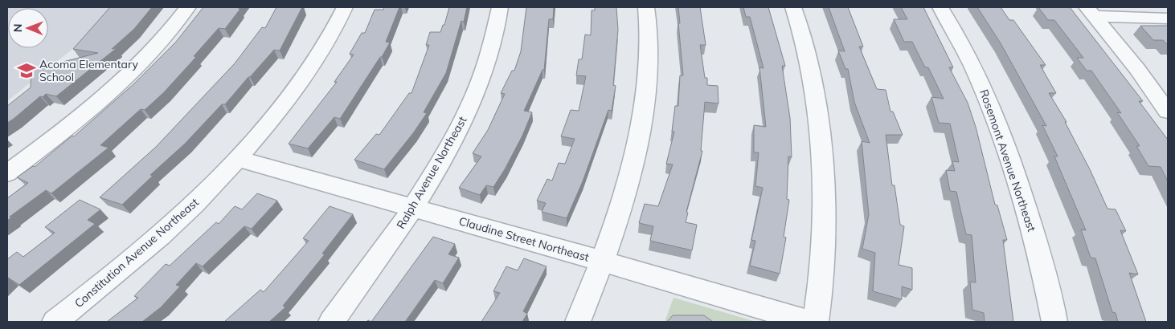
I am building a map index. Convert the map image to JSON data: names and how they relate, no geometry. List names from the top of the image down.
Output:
{
  "streets": {
    "street": [
      "Rosemont Avenue Northeast",
      "Ralph Avenue Northeast",
      "Claudine Street Northeast",
      "Constitution Avenue Northeast"
    ]
  },
  "crossings": [
    ["Ralph Avenue Northeast", "Claudine Street Northeast"],
    ["Claudine Street Northeast", "Constitution Avenue Northeast"]
  ],
  "places": {
    "school or university": ["Acoma Elementary School"]
  },
  "north": "left"
}
